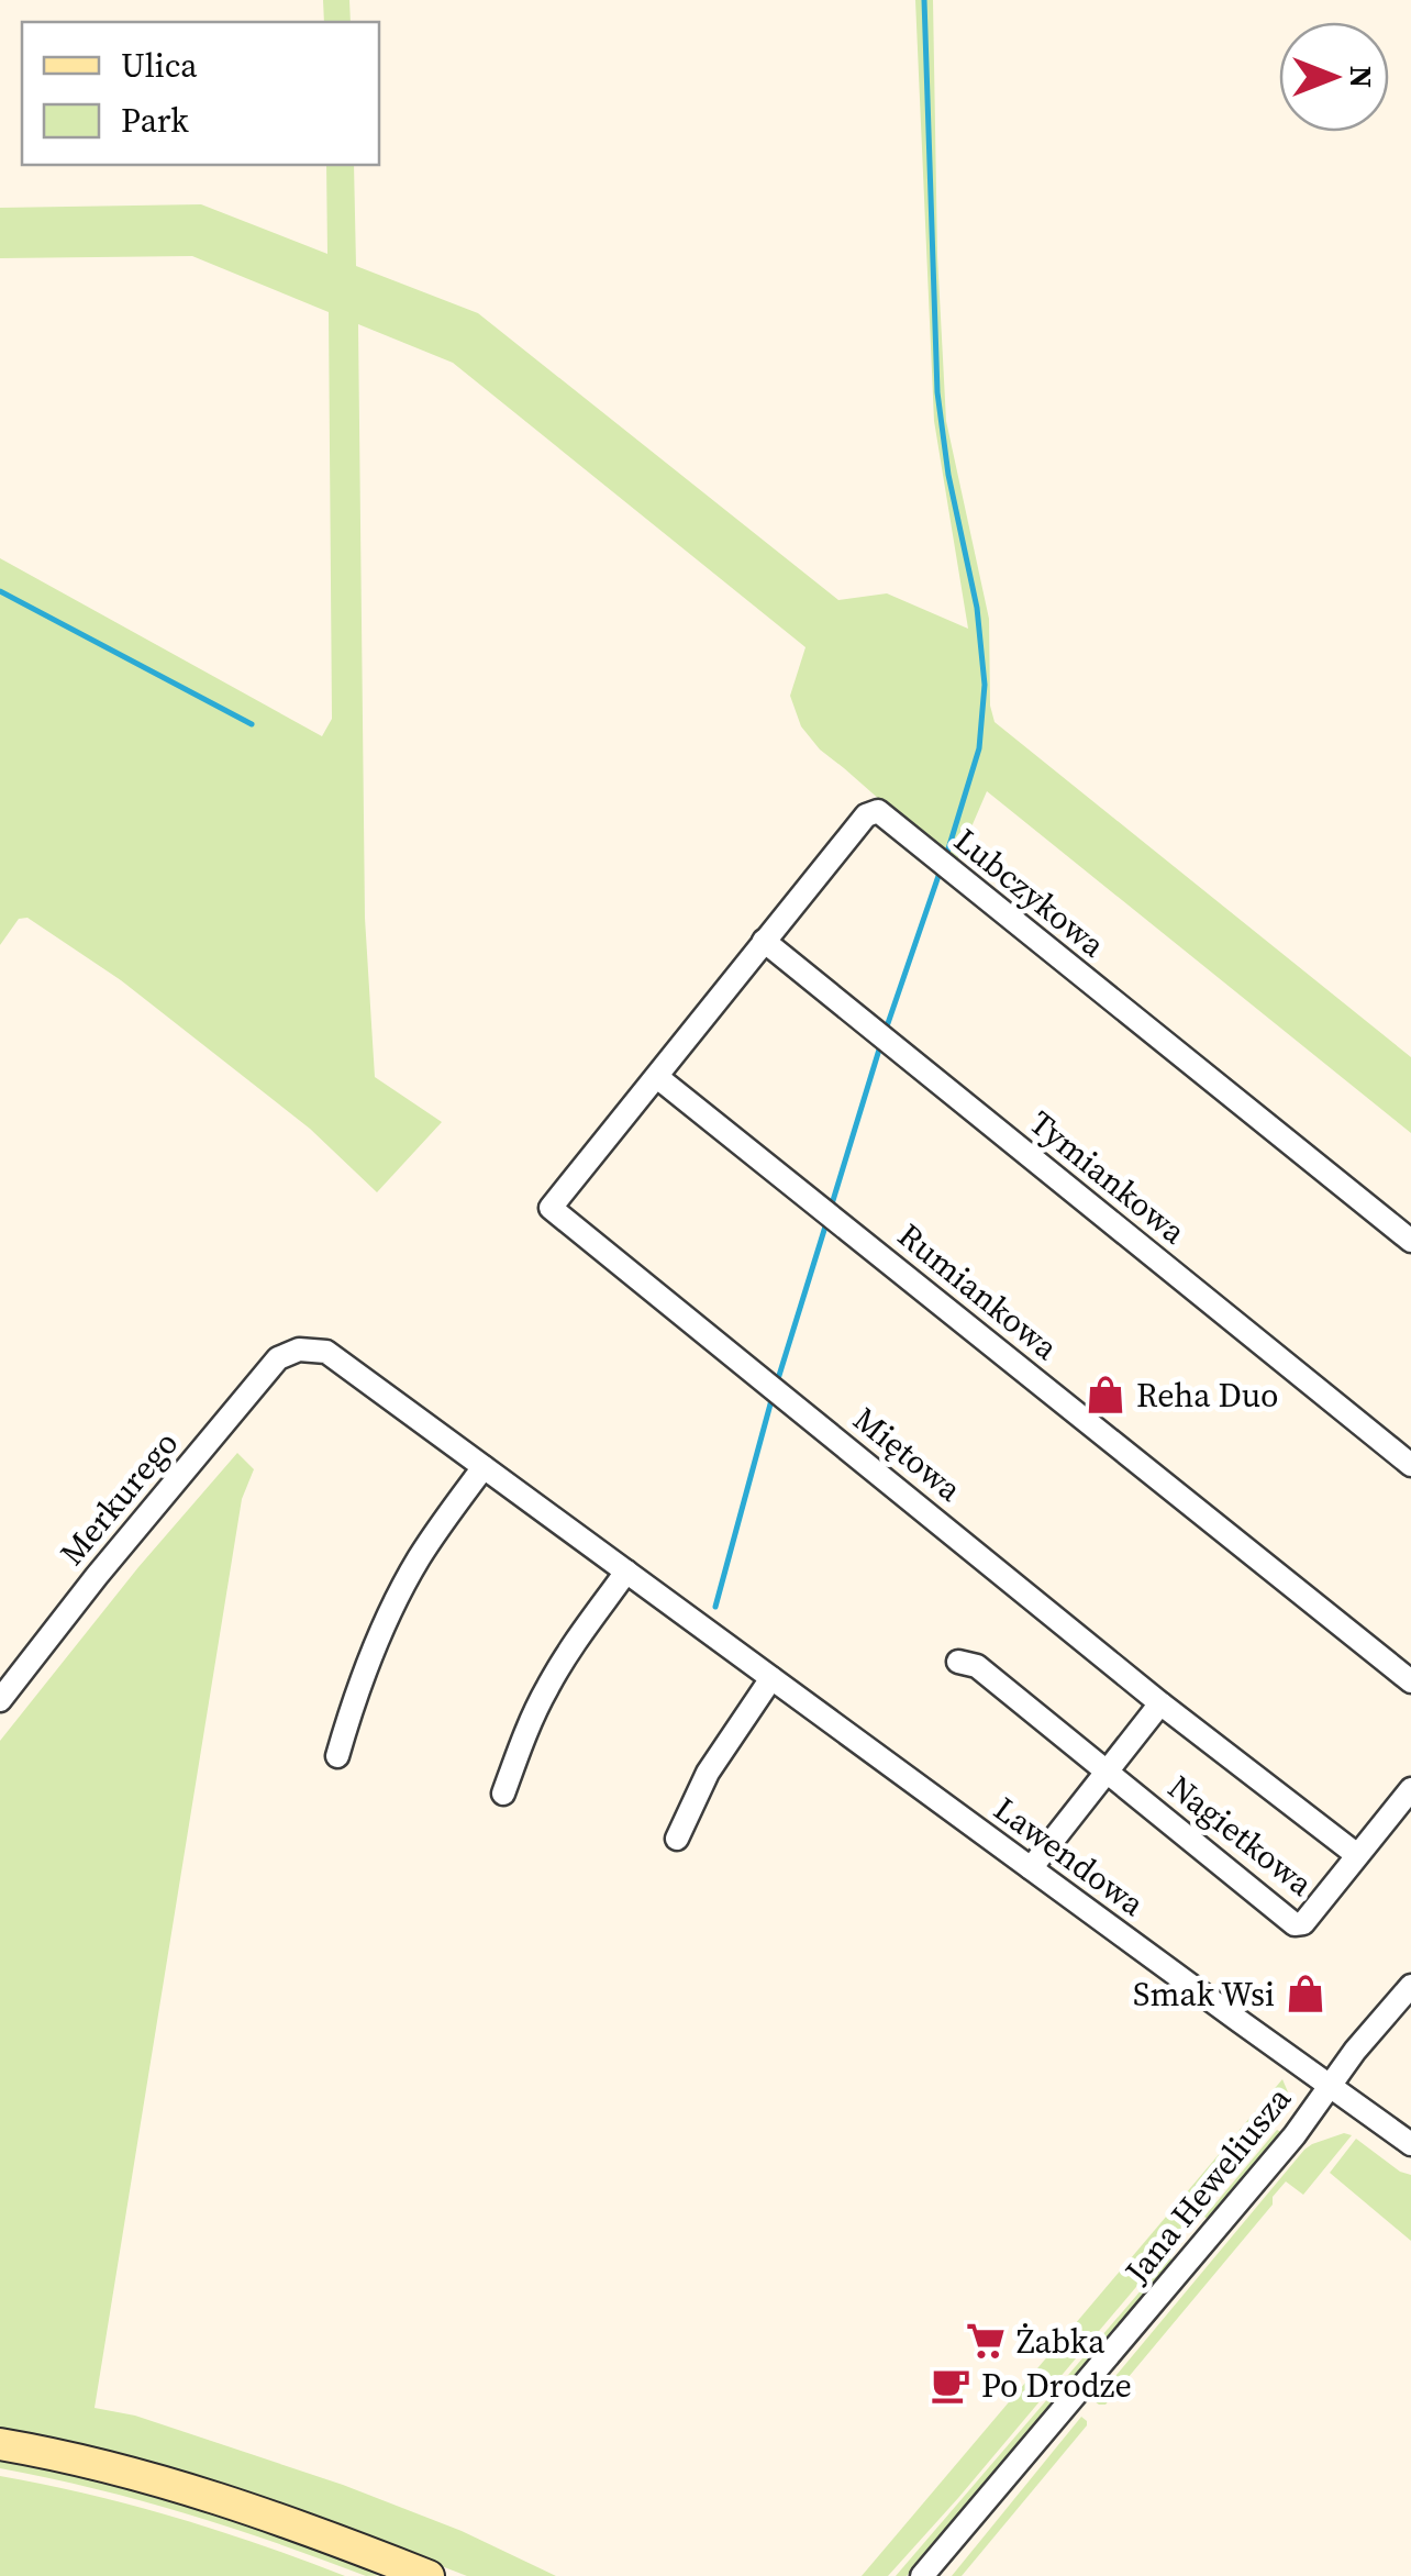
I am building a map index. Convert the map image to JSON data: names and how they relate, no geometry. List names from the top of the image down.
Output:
{
  "streets": {
    "street": [
      "Lubczykowa",
      "Tymiankowa",
      "Rumiankowa",
      "Miętowa",
      "Merkurego",
      "Nagietkowa",
      "Lawendowa",
      "Jana Heweliusza"
    ]
  },
  "crossings": [
    ["Lubczykowa", "Tymiankowa"],
    ["Lubczykowa", "Rumiankowa"],
    ["Lubczykowa", "Miętowa"],
    ["Rumiankowa", "Miętowa"],
    ["Miętowa", "Nagietkowa"],
    ["Merkurego", "Lawendowa"],
    ["Lawendowa", "Jana Heweliusza"]
  ],
  "places": {
    "shop": ["Reha Duo", "Smak Wsi"],
    "supermarket": ["Żabka"],
    "cafe": ["Po Drodze"]
  },
  "legend": ["Ulica", "Park"],
  "north": "right"
}
